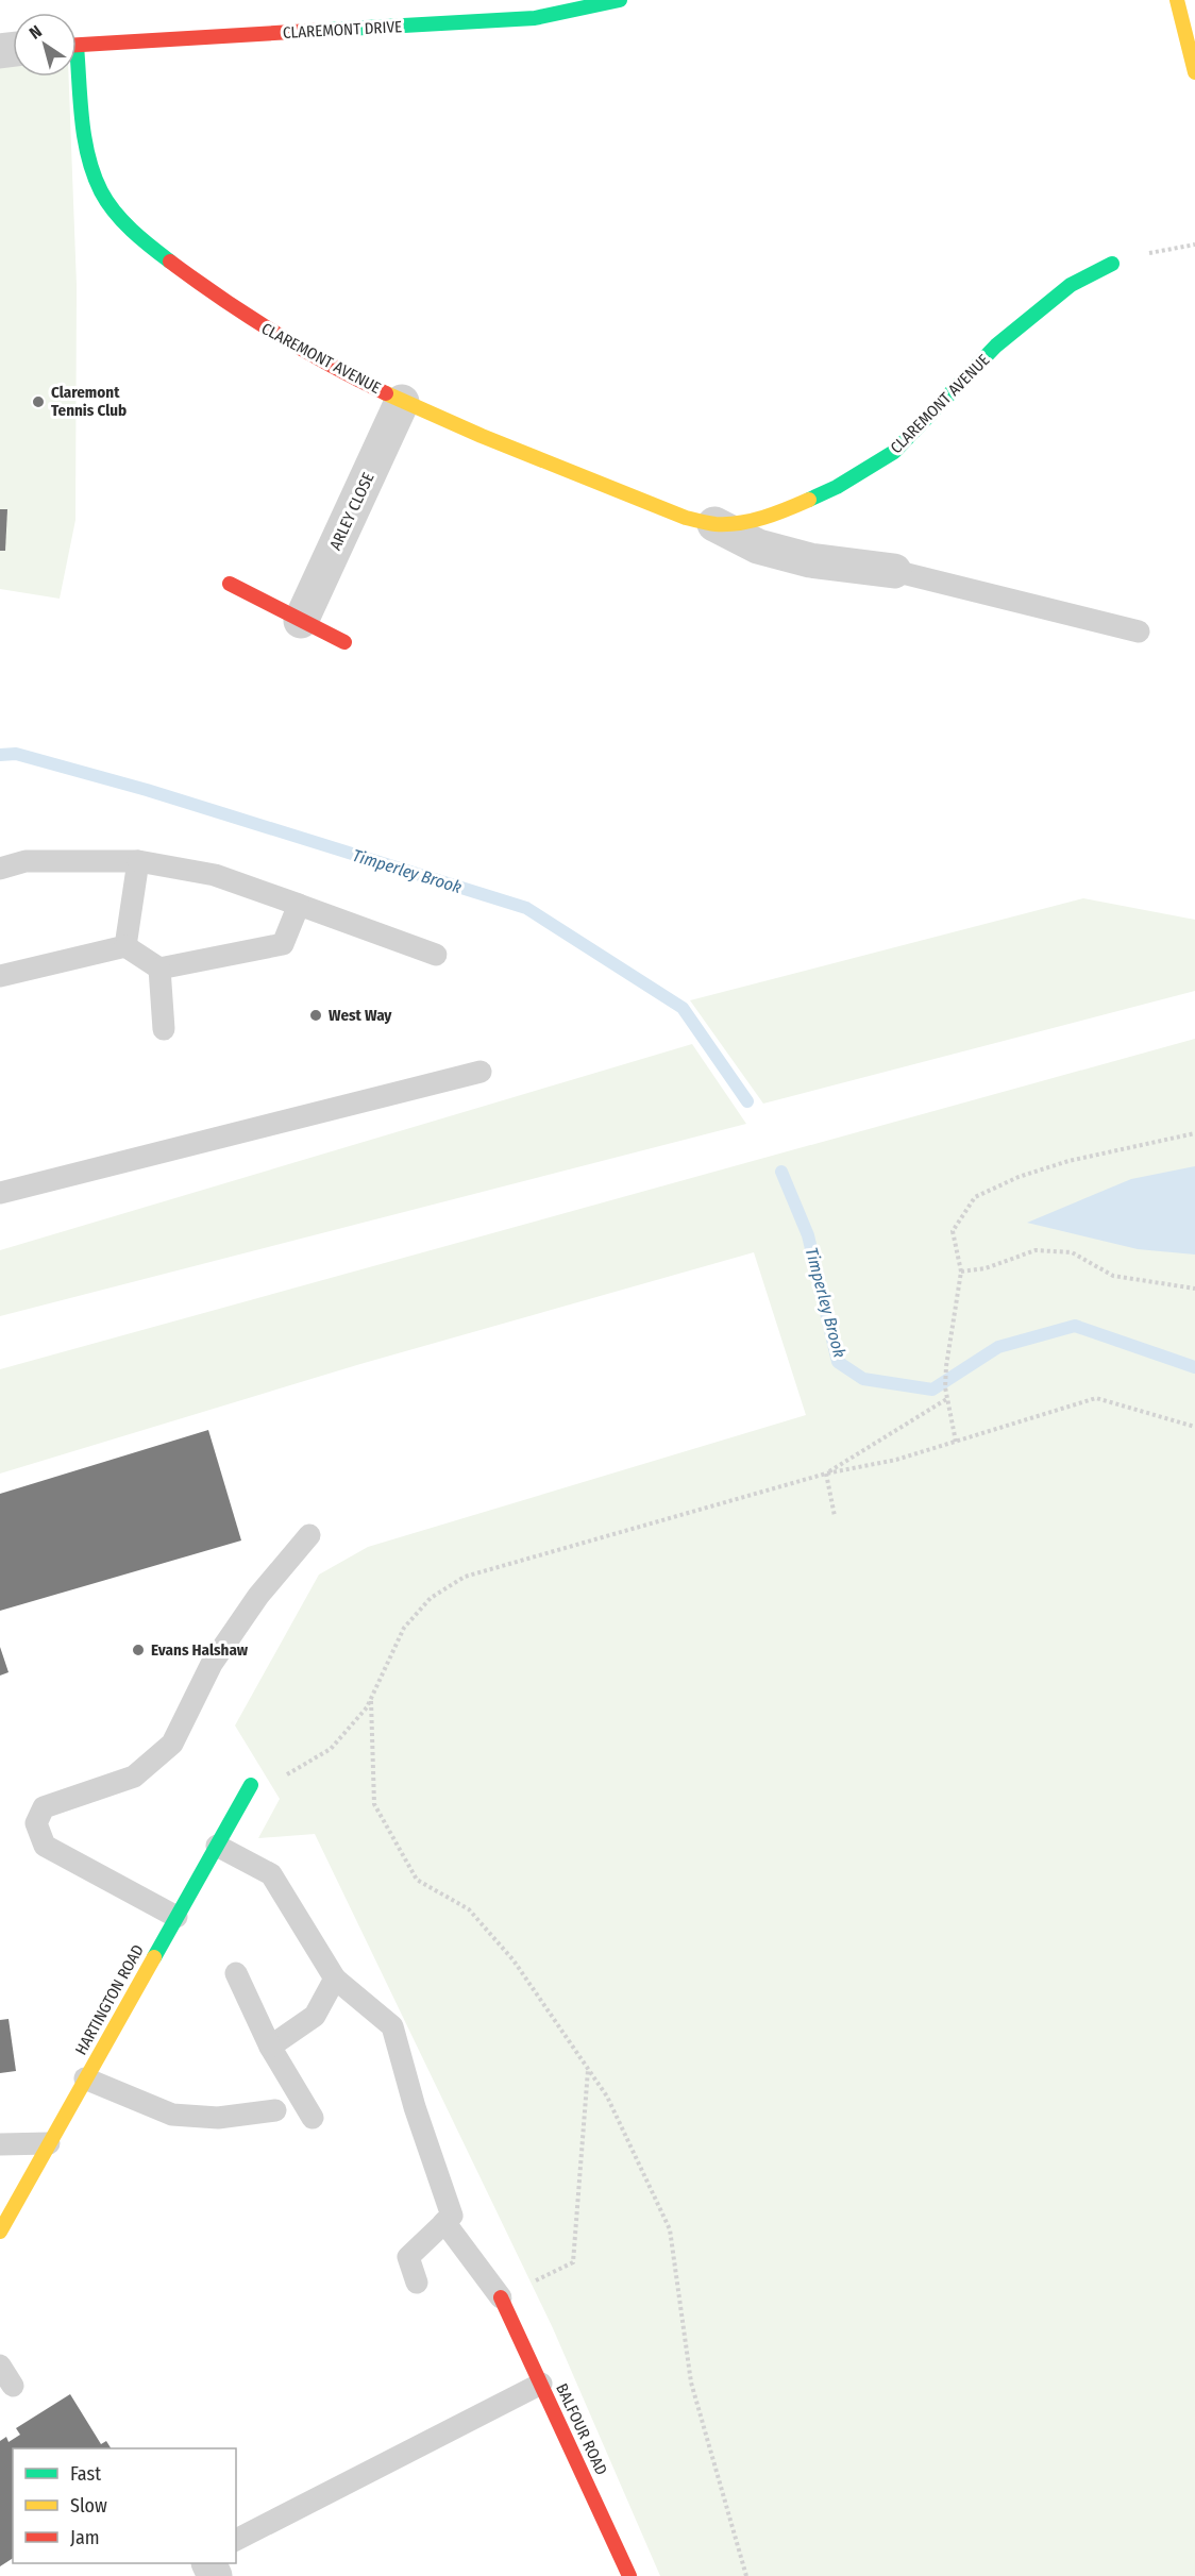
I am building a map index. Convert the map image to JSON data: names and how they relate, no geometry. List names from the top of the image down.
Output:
{
  "streets": {
    "street": [
      "CLAREMONT DRIVE",
      "CLAREMONT AVENUE",
      "ARLEY CLOSE",
      "HARTINGTON ROAD",
      "BALFOUR ROAD"
    ]
  },
  "crossings": [
    ["CLAREMONT AVENUE", "ARLEY CLOSE"]
  ],
  "water": ["Timperley Brook"],
  "places": ["Claremont Tennis Club", "West Way", "Evans Halshaw"],
  "legend": ["Fast", "Slow", "Jam"],
  "north": "top left"
}
